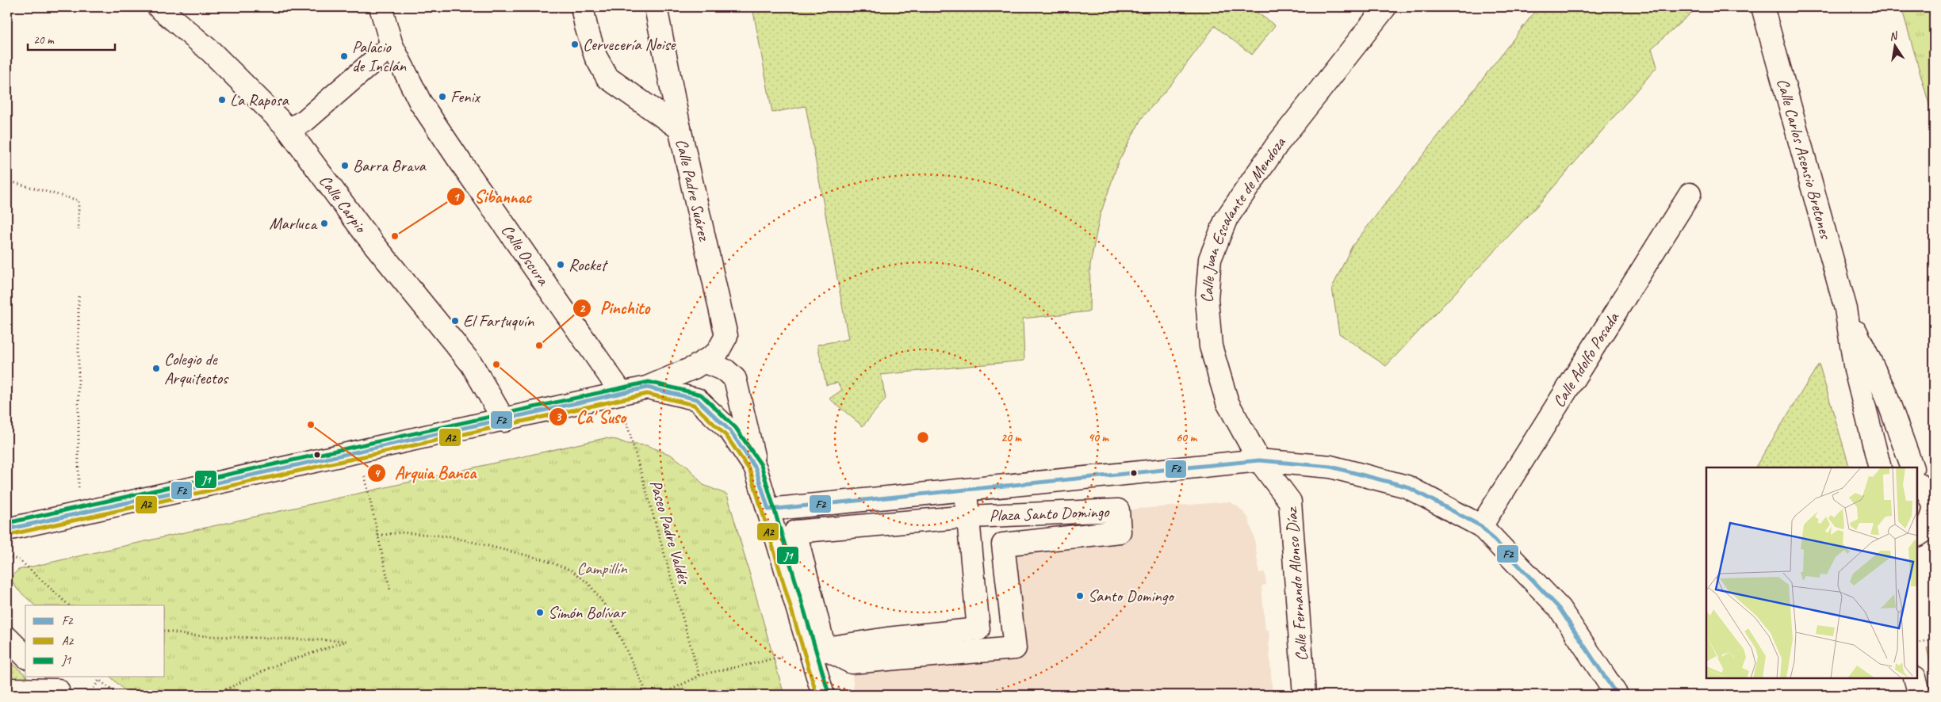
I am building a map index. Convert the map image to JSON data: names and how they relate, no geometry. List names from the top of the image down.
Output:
{
  "streets": {
    "street": [
      "Calle Carlos Asensio Bretones",
      "Calle Padre Suárez",
      "Calle Carpio",
      "Calle Juan Escalante de Mendoza",
      "Calle Oscura",
      "Calle Adolfo Posada",
      "Plaza Santo Domingo",
      "Calle Fernando Alonso Díaz"
    ],
    "path": ["Paseo Padre Valdés"]
  },
  "crossings": [
    ["Calle Juan Escalante de Mendoza", "Calle Fernando Alonso Díaz"],
    ["Calle Oscura", "Paseo Padre Valdés"]
  ],
  "parks": ["Campillín"],
  "places": [
    "Cervecería Noise",
    "Palacio de Inclán",
    "Fenix",
    "La Raposa",
    "Barra Brava",
    "Marluca",
    "Sibannac",
    "Rocket",
    "El Fartuquín",
    "Pinchito",
    "Ca' Suso",
    "Colegio de Arquitectos",
    "Arquia Banca",
    "Santo Domingo",
    "Simón Bolívar"
  ],
  "lines": ["transit line J1", "transit line F2", "transit line A2"],
  "legend": ["F2", "A2", "J1"],
  "scale_bar": "20 m",
  "north": "top",
  "rings": ["20 m", "40 m", "60 m"]
}
